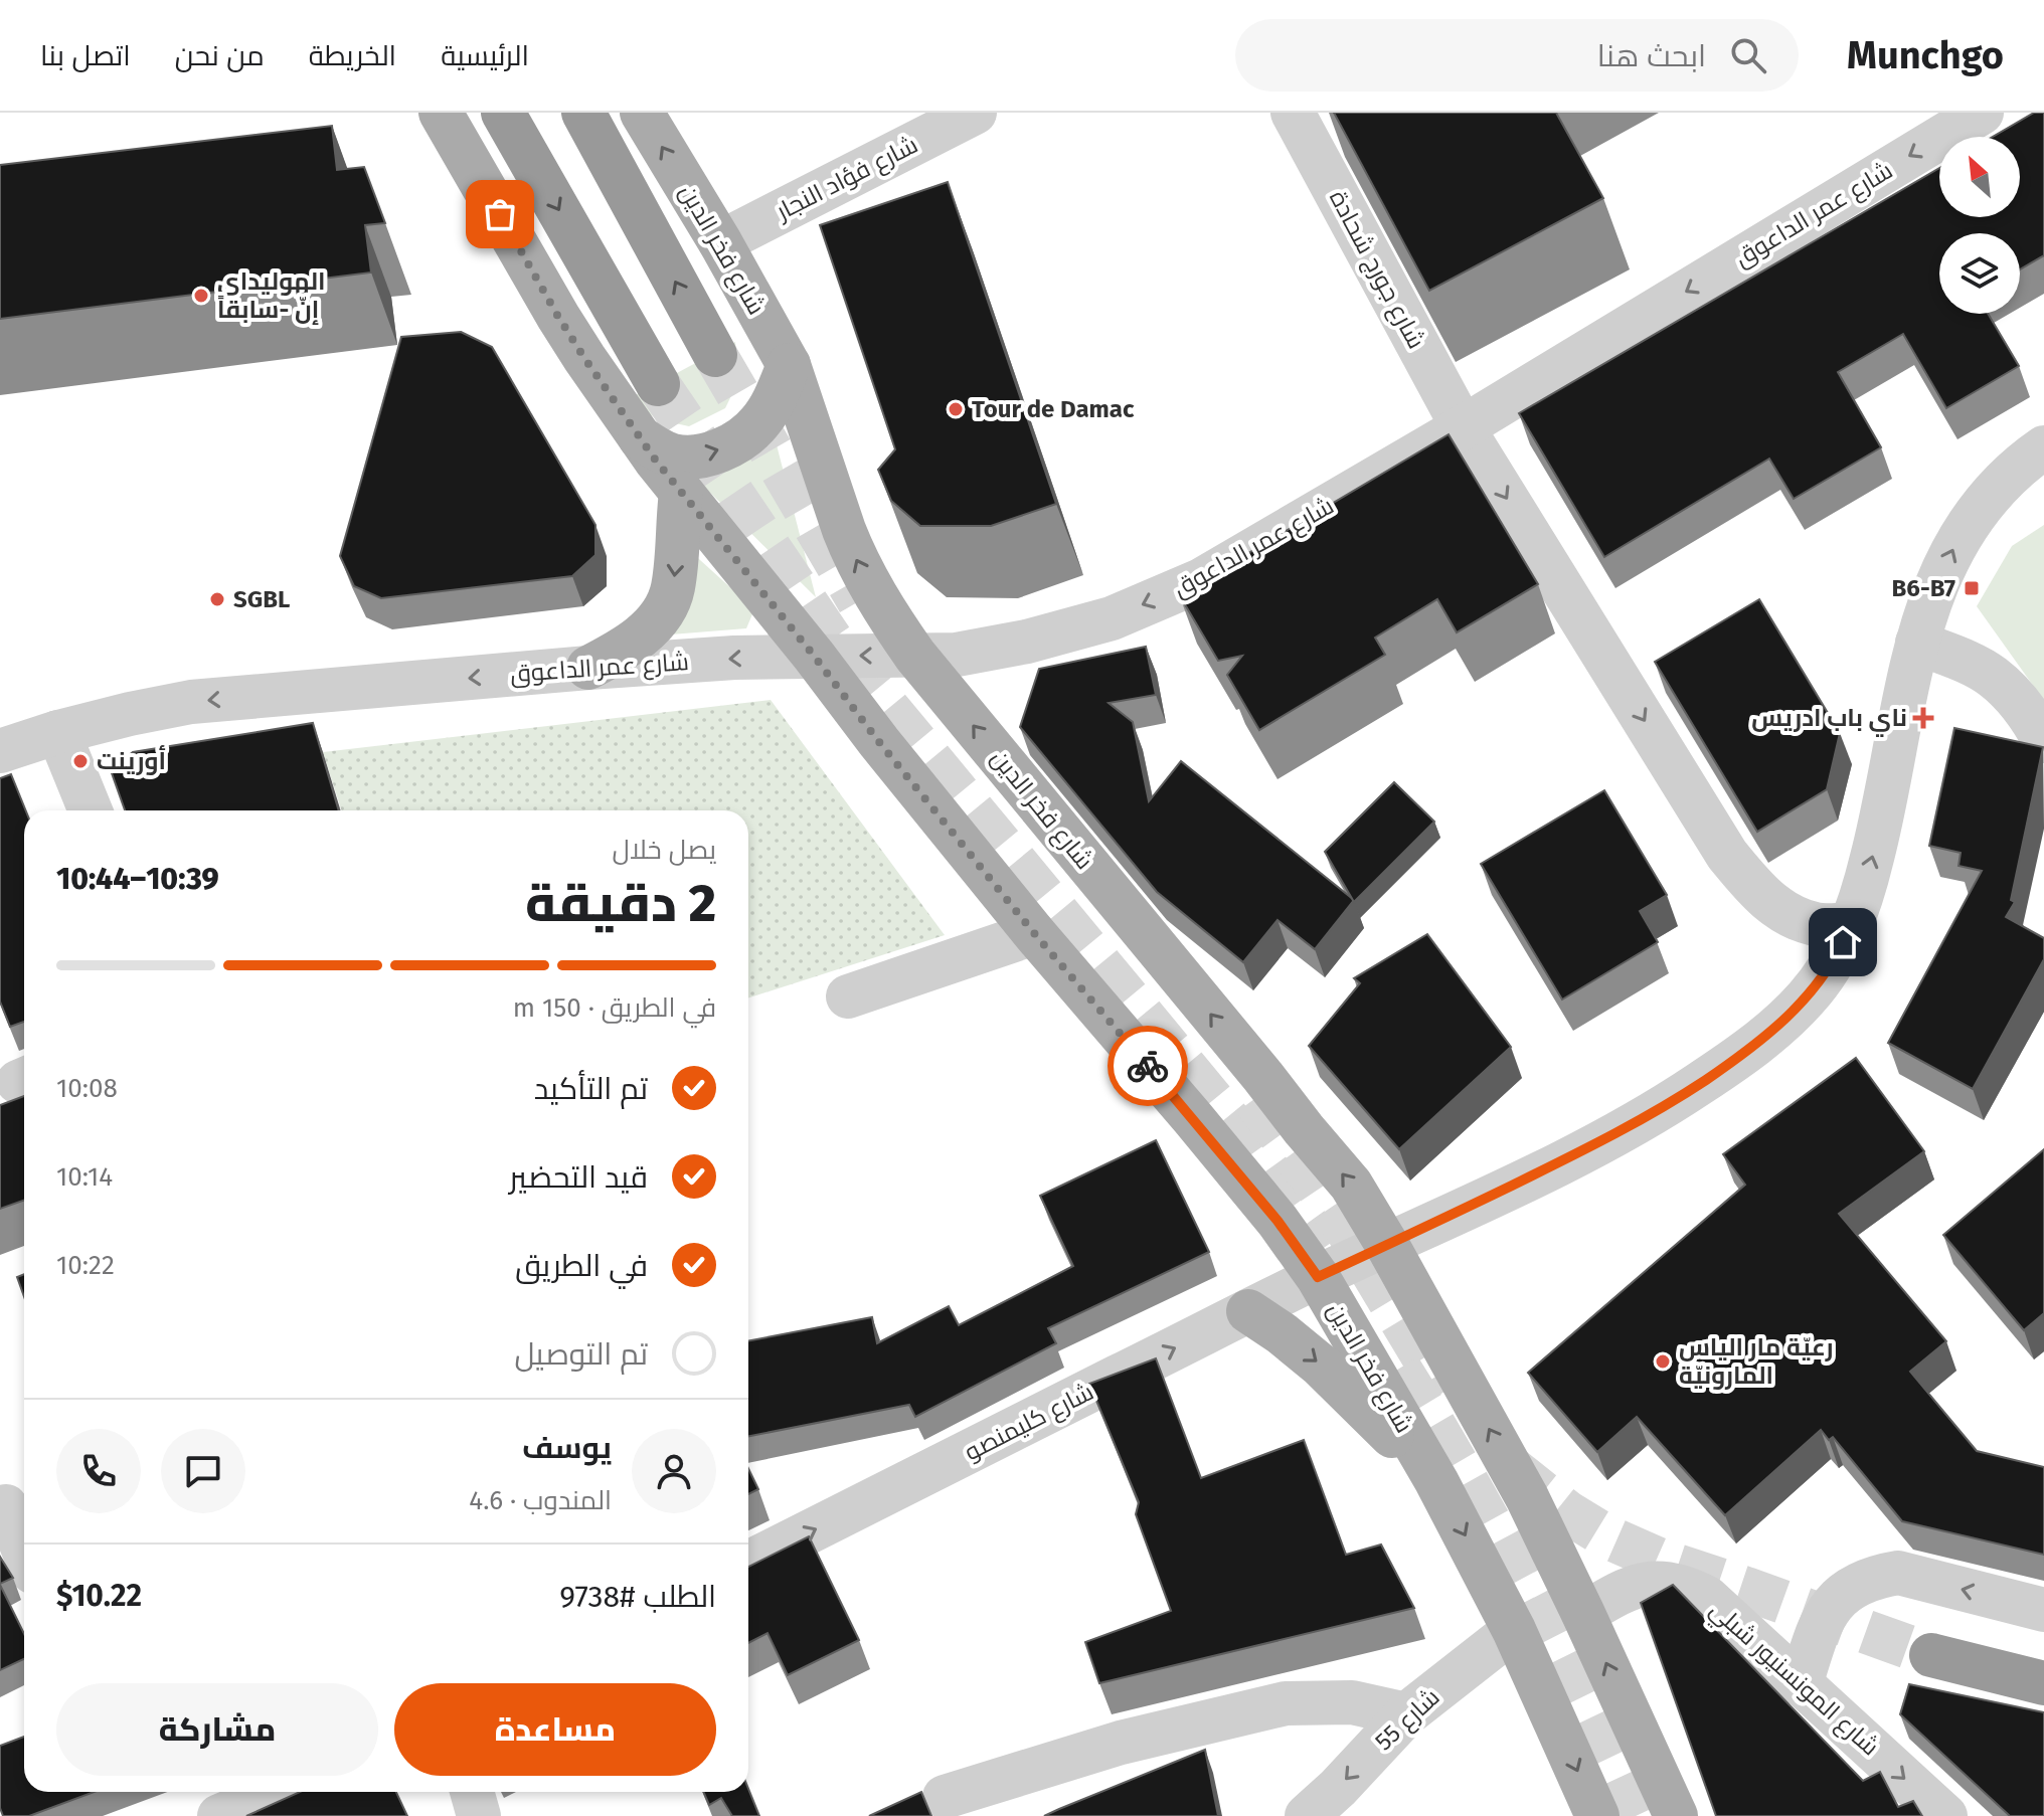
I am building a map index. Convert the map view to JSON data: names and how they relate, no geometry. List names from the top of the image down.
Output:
{
  "streets": {
    "main road": ["شارع فخر الدين"],
    "street": [
      "شارع فؤاد النجار",
      "شارع عمر الداعوق",
      "شارع جورج شحادة",
      "شارع كليمنصو",
      "شارع المونسنيور شبلي",
      "شارع 55"
    ]
  },
  "crossings": [
    ["شارع فؤاد النجار", "شارع فخر الدين"],
    ["شارع عمر الداعوق", "شارع فخر الدين"],
    ["شارع عمر الداعوق", "شارع جورج شحادة"],
    ["شارع فخر الدين", "شارع كليمنصو"],
    ["شارع فخر الدين", "شارع المونسنيور شبلي"],
    ["شارع فخر الدين", "شارع 55"],
    ["شارع جورج شحادة", "شارع كليمنصو"]
  ],
  "one_way": [
    "شارع عمر الداعوق",
    "شارع جورج شحادة",
    "شارع كليمنصو",
    "شارع المونسنيور شبلي",
    "شارع 55"
  ],
  "places": {
    "other": [
      "الهوليداي إنّ -سابقاً",
      "Tour de Damac",
      "SGBL",
      "أورينت",
      "رعيّة مار الياس المارونيّة"
    ],
    "transit": ["B6-B7"],
    "health": ["ناي باب ادريس"]
  },
  "north": "top left",
  "page": {
    "header": "Munchgo",
    "search": "ابحث هنا",
    "nav": [
      "الرئيسية",
      "الخريطة",
      "من نحن",
      "اتصل بنا"
    ],
    "heading": ["2 دقيقة", "يصل خلال", "10:39–10:44"],
    "panel": [
      "يوسف",
      "المندوب · 4.6",
      "الطلب #9738",
      "$10.22"
    ],
    "bar": "في الطريق · 150 m",
    "list": [
      ["تم التأكيد", "10:08"],
      ["قيد التحضير", "10:14"],
      ["في الطريق", "10:22"],
      "تم التوصيل"
    ],
    "buttons": ["مساعدة", "مشاركة"]
  }
}
